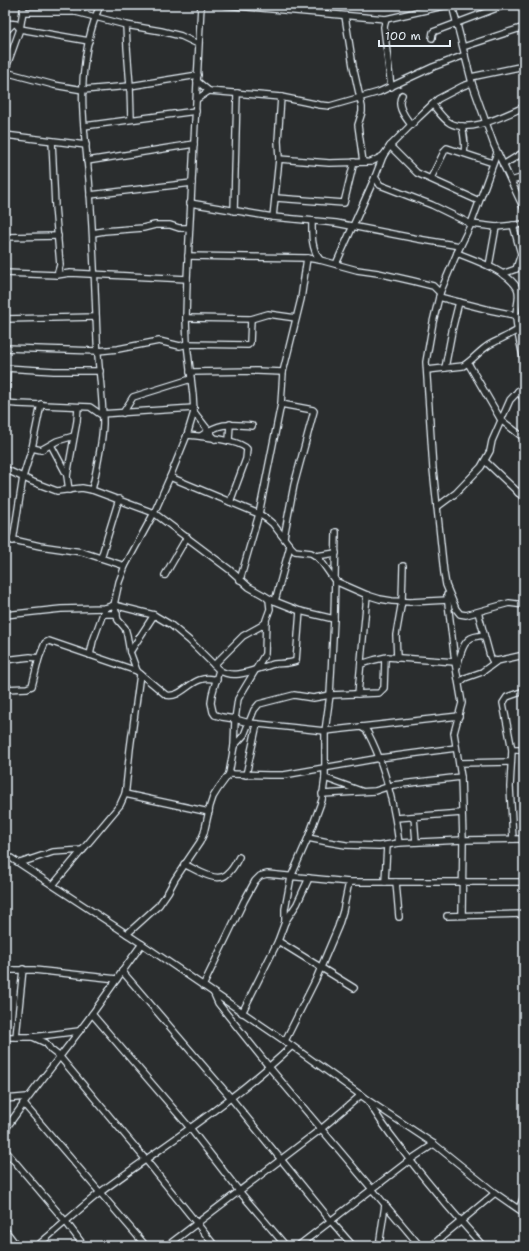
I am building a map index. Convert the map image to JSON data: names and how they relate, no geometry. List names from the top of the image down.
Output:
{
  "scale_bar": "100 m"
}
